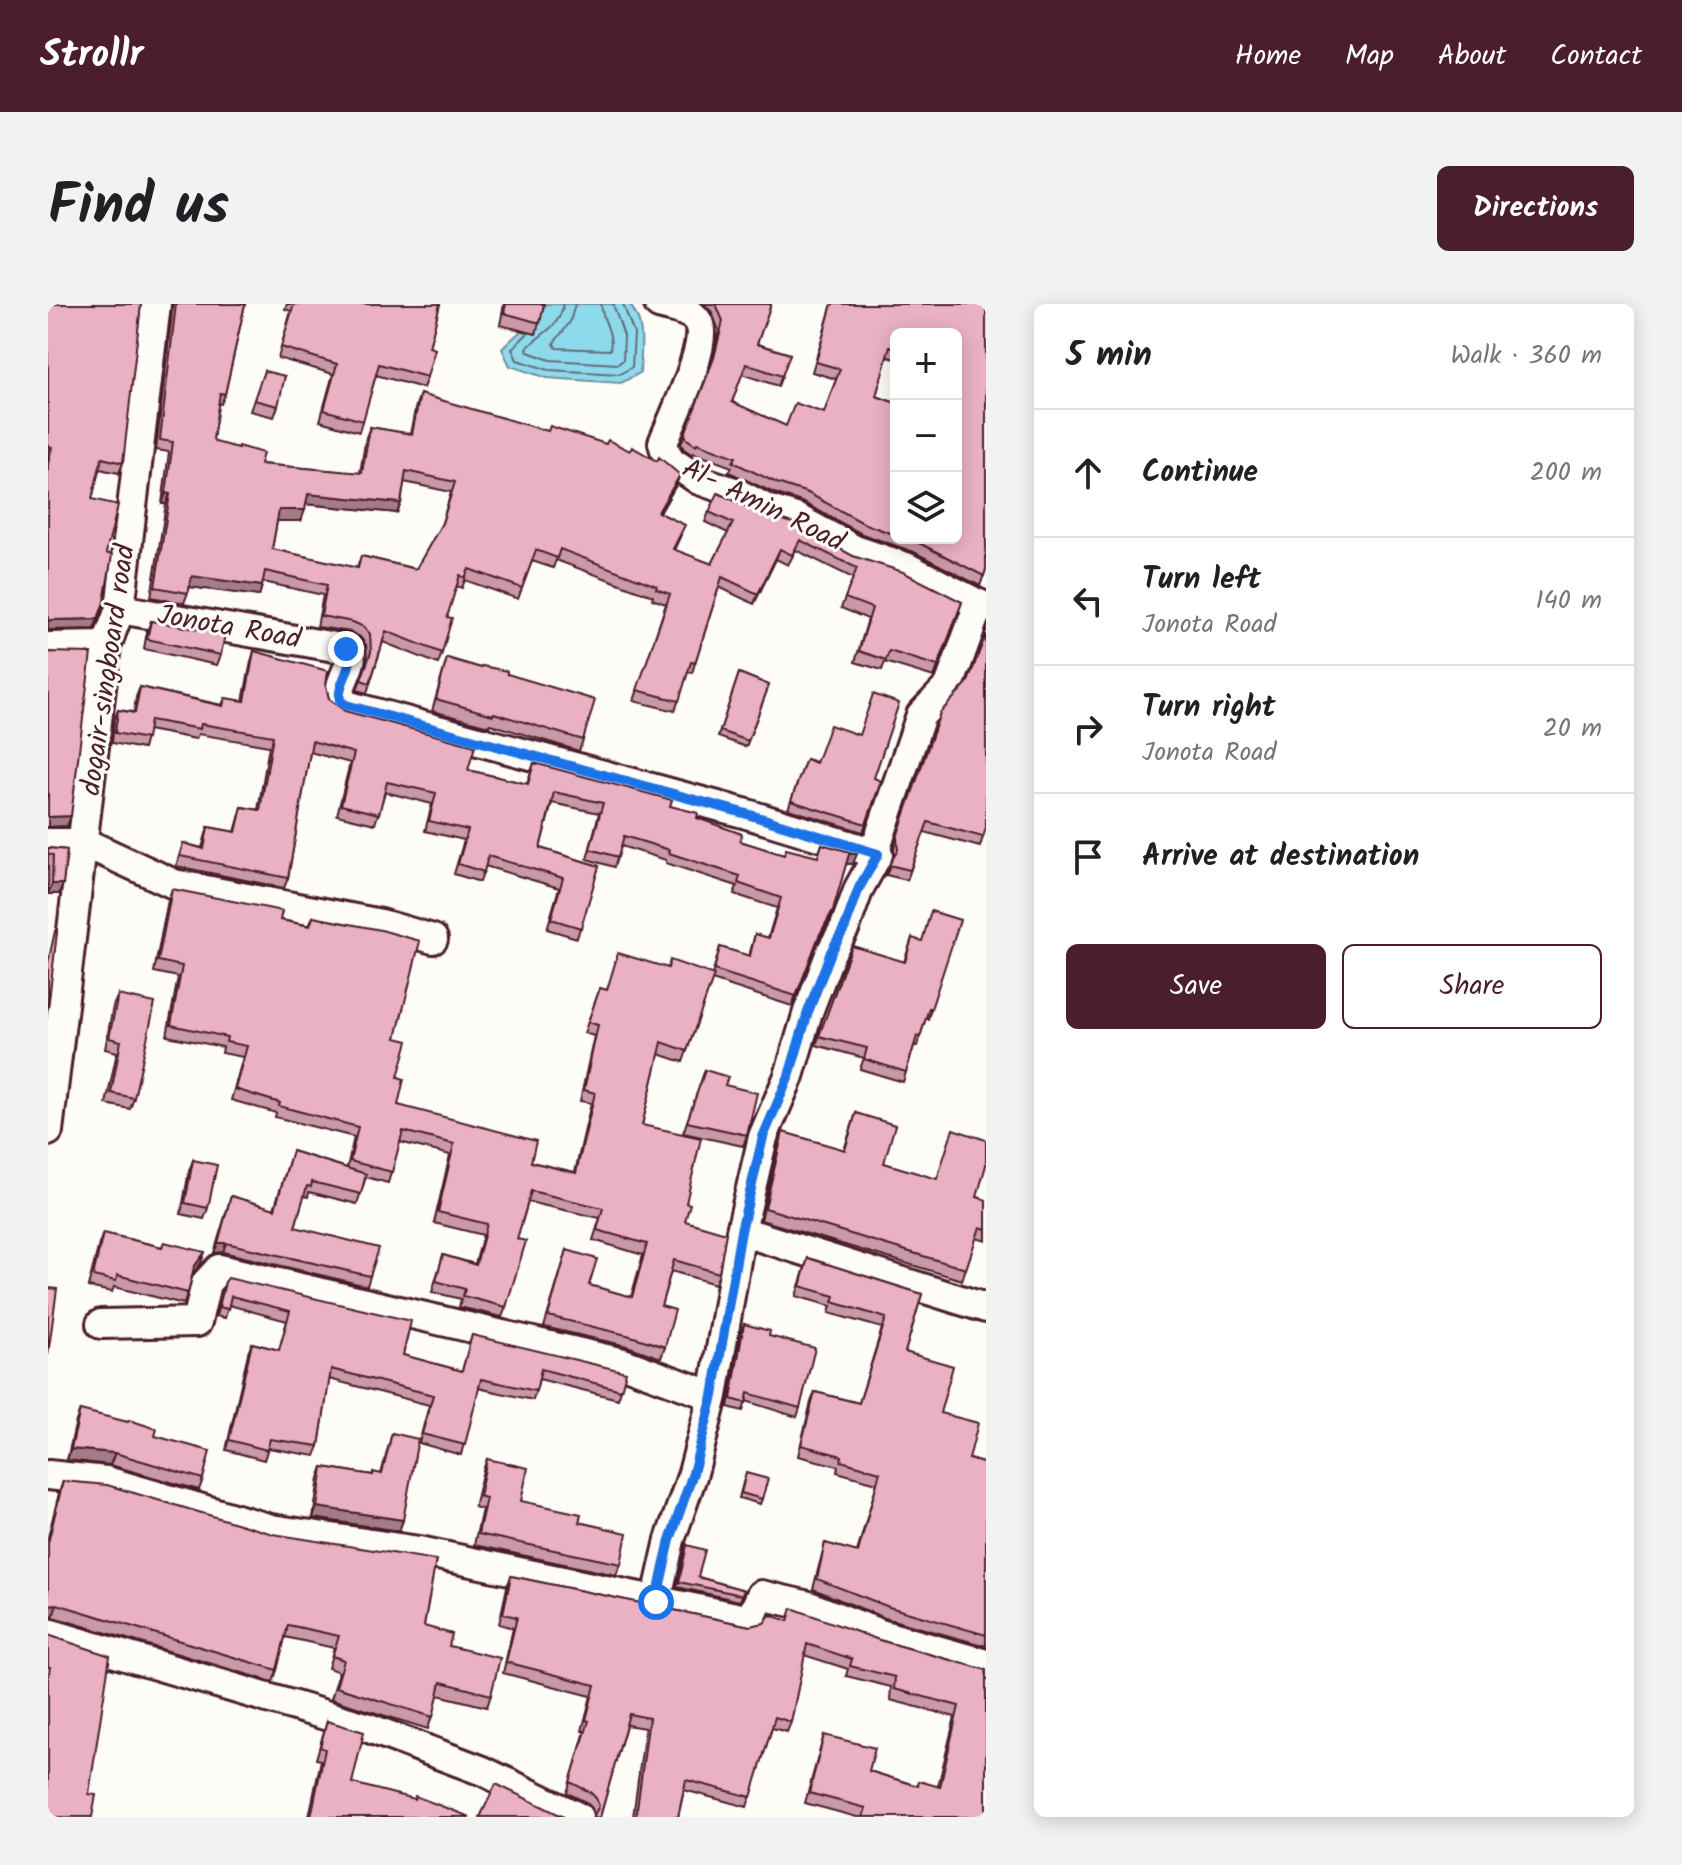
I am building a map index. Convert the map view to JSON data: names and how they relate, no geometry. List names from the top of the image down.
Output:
{
  "streets": {
    "street": ["Al- Amin Road", "Jonota Road", "dogair-singboard road"]
  },
  "crossings": [
    ["Jonota Road", "dogair-singboard road"]
  ],
  "page": {
    "header": "Strollr",
    "nav": [
      "Home",
      "Map",
      "About",
      "Contact"
    ],
    "title": "Find us",
    "buttons": [
      "Directions",
      ["Save", "Share"]
    ],
    "heading": ["5 min", "Walk · 360 m"],
    "map_buttons": ["+", "−"],
    "list": [
      ["Continue", "200 m"],
      ["Turn left", "Jonota Road", "140 m"],
      ["Turn right", "Jonota Road", "20 m"],
      "Arrive at destination"
    ]
  }
}
